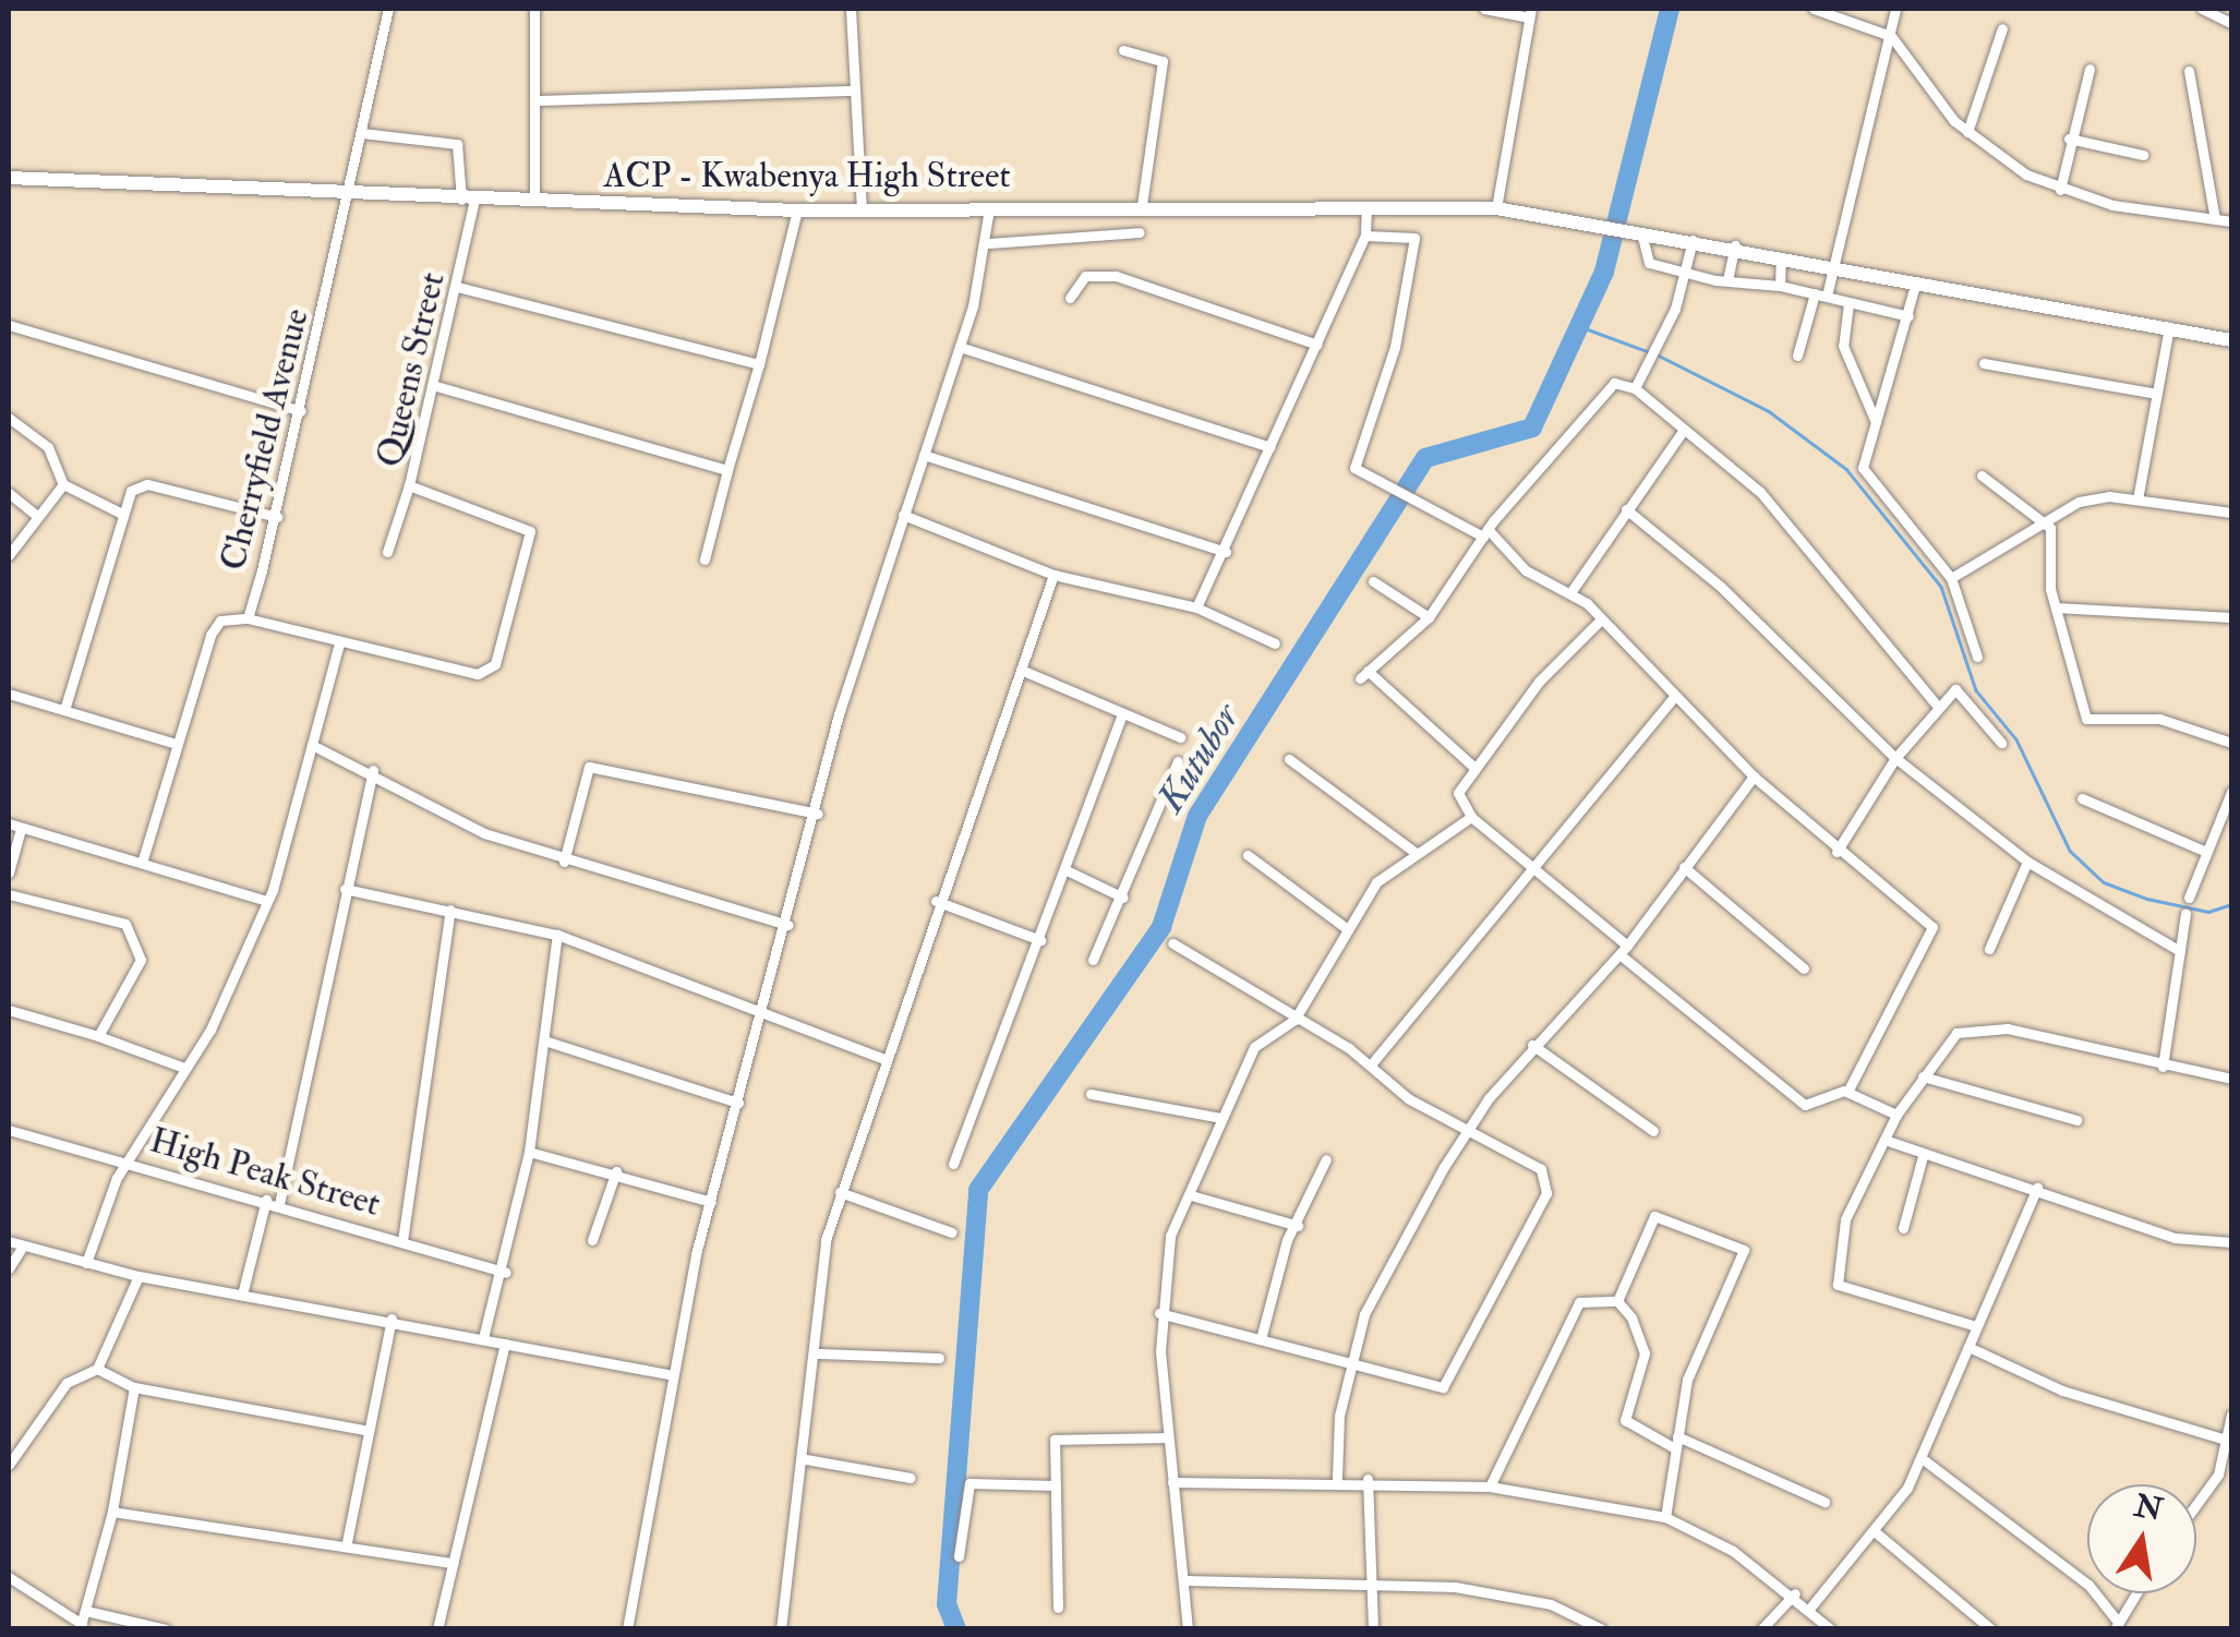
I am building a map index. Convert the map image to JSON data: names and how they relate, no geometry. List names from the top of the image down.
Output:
{
  "streets": {
    "main road": ["ACP - Kwabenya High Street"],
    "street": ["Queens Street", "Cherryfield Avenue", "High Peak Street"]
  },
  "crossings": [
    ["ACP - Kwabenya High Street", "Queens Street"],
    ["ACP - Kwabenya High Street", "Cherryfield Avenue"],
    ["Queens Street", "Cherryfield Avenue"]
  ],
  "water": ["Kutubor"],
  "north": "top"
}
